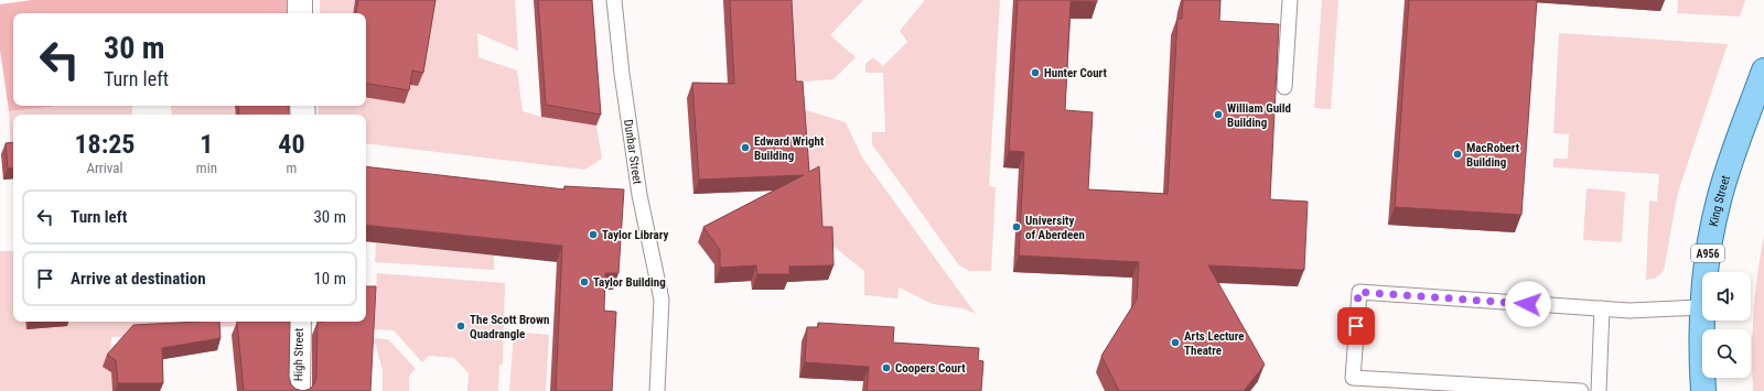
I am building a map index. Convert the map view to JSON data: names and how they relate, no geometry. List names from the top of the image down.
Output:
{
  "streets": {
    "main road": ["King Street", "A956"],
    "street": ["High Street"],
    "lane": ["Dunbar Street"]
  },
  "places": [
    "Hunter Court",
    "William Guild Building",
    "Edward Wright Building",
    "MacRobert Building",
    "University of Aberdeen",
    "Taylor Library",
    "Taylor Building",
    "The Scott Brown Quadrangle",
    "Arts Lecture Theatre",
    "Coopers Court"
  ],
  "page": {
    "turn": ["30 m", "Turn left"],
    "eta": [
      "18:25",
      "Arrival",
      "1",
      "min",
      "40",
      "m"
    ],
    "list": [
      {
        "name": "Turn left",
        "value": "30 m"
      },
      {
        "name": "Arrive at destination",
        "value": "10 m"
      }
    ]
  }
}
